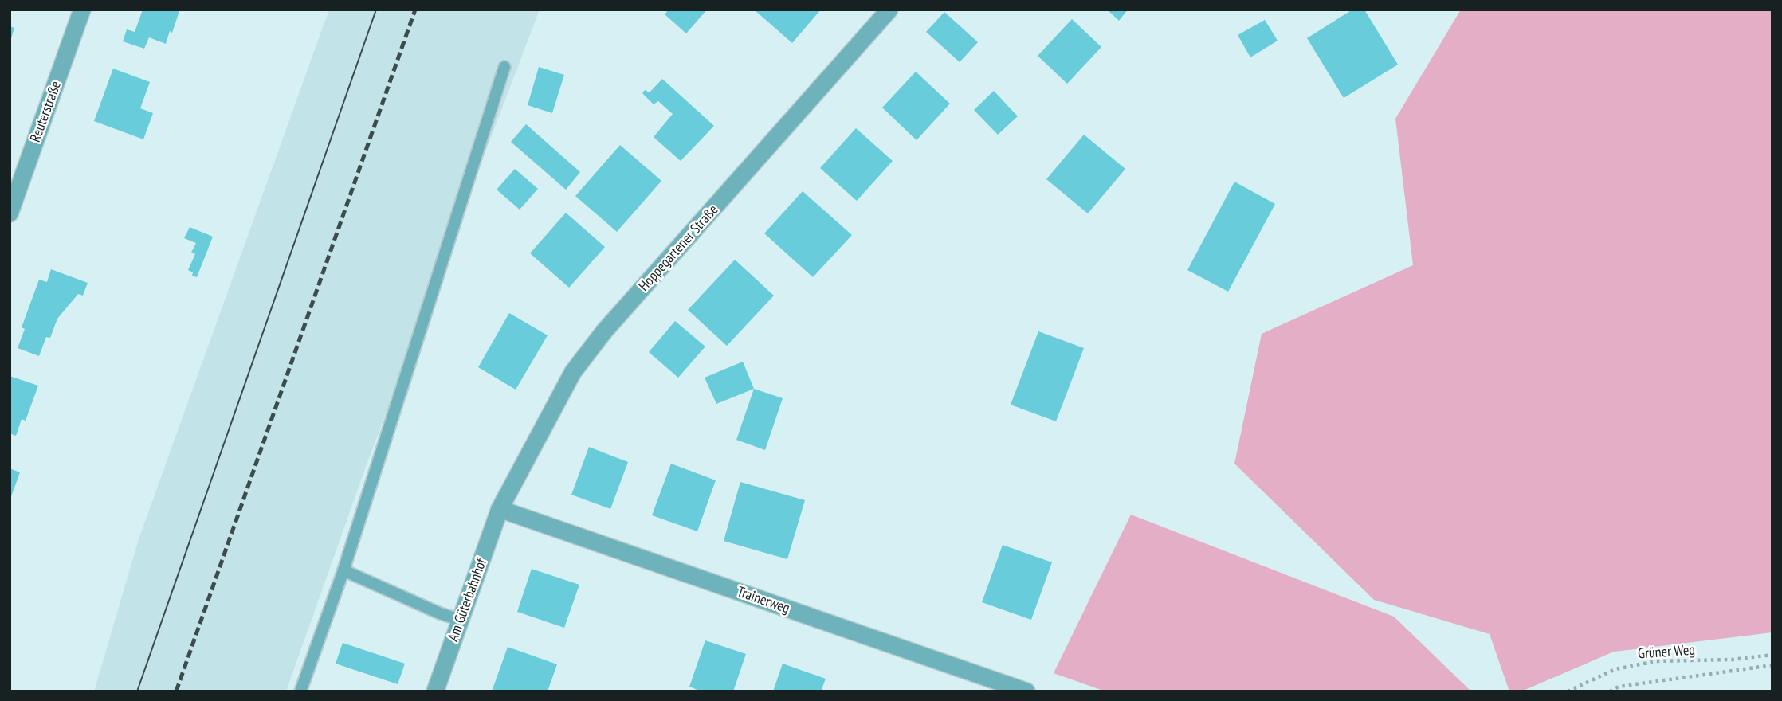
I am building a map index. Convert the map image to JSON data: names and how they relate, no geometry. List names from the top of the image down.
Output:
{
  "streets": {
    "street": [
      "Reuterstraße",
      "Hoppegartener Straße",
      "Am Güterbahnhof",
      "Trainerweg"
    ],
    "path": ["Grüner Weg"]
  },
  "crossings": [
    ["Hoppegartener Straße", "Am Güterbahnhof"],
    ["Hoppegartener Straße", "Trainerweg"],
    ["Am Güterbahnhof", "Trainerweg"]
  ]
}
